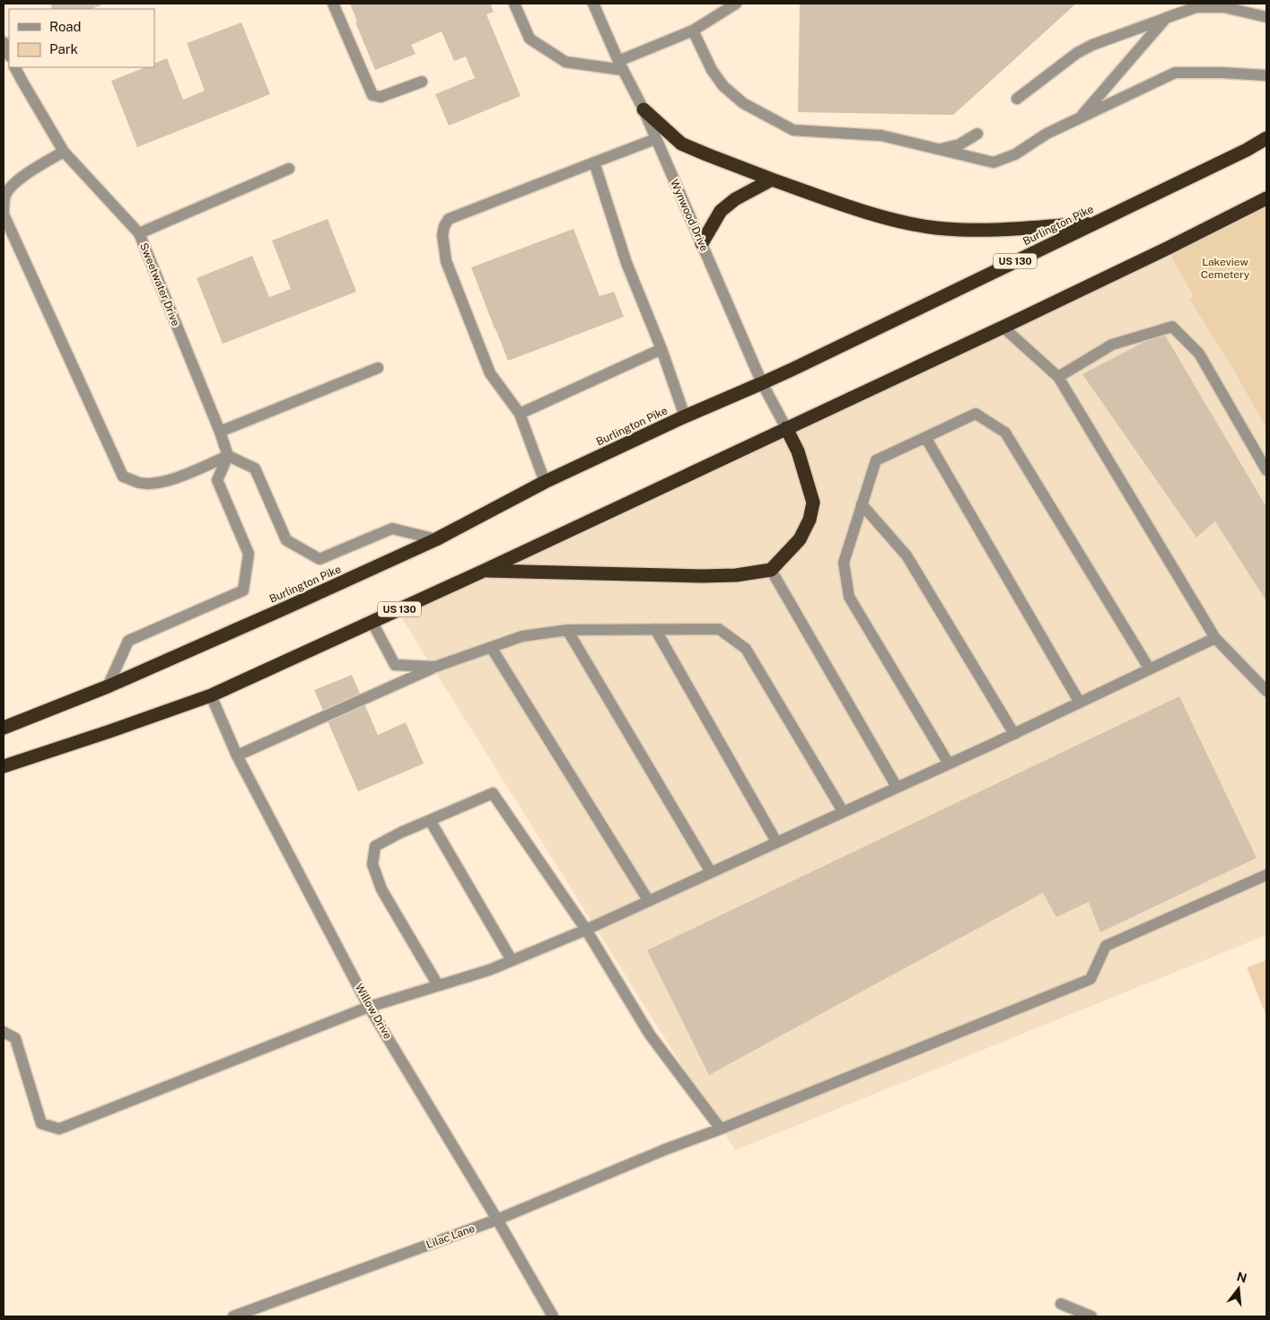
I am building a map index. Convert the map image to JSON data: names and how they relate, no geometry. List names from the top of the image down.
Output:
{
  "streets": {
    "highway": ["Burlington Pike", "US 130"],
    "street": [
      "Wynwood Drive",
      "Sweetwater Drive",
      "Willow Drive",
      "Lilac Lane"
    ]
  },
  "crossings": [
    ["Wynwood Drive", "Burlington Pike"],
    ["Wynwood Drive", "US 130"],
    ["US 130", "Willow Drive"],
    ["Willow Drive", "Lilac Lane"]
  ],
  "parks": ["Lakeview Cemetery"],
  "legend": ["Road", "Park"],
  "north": "top"
}
